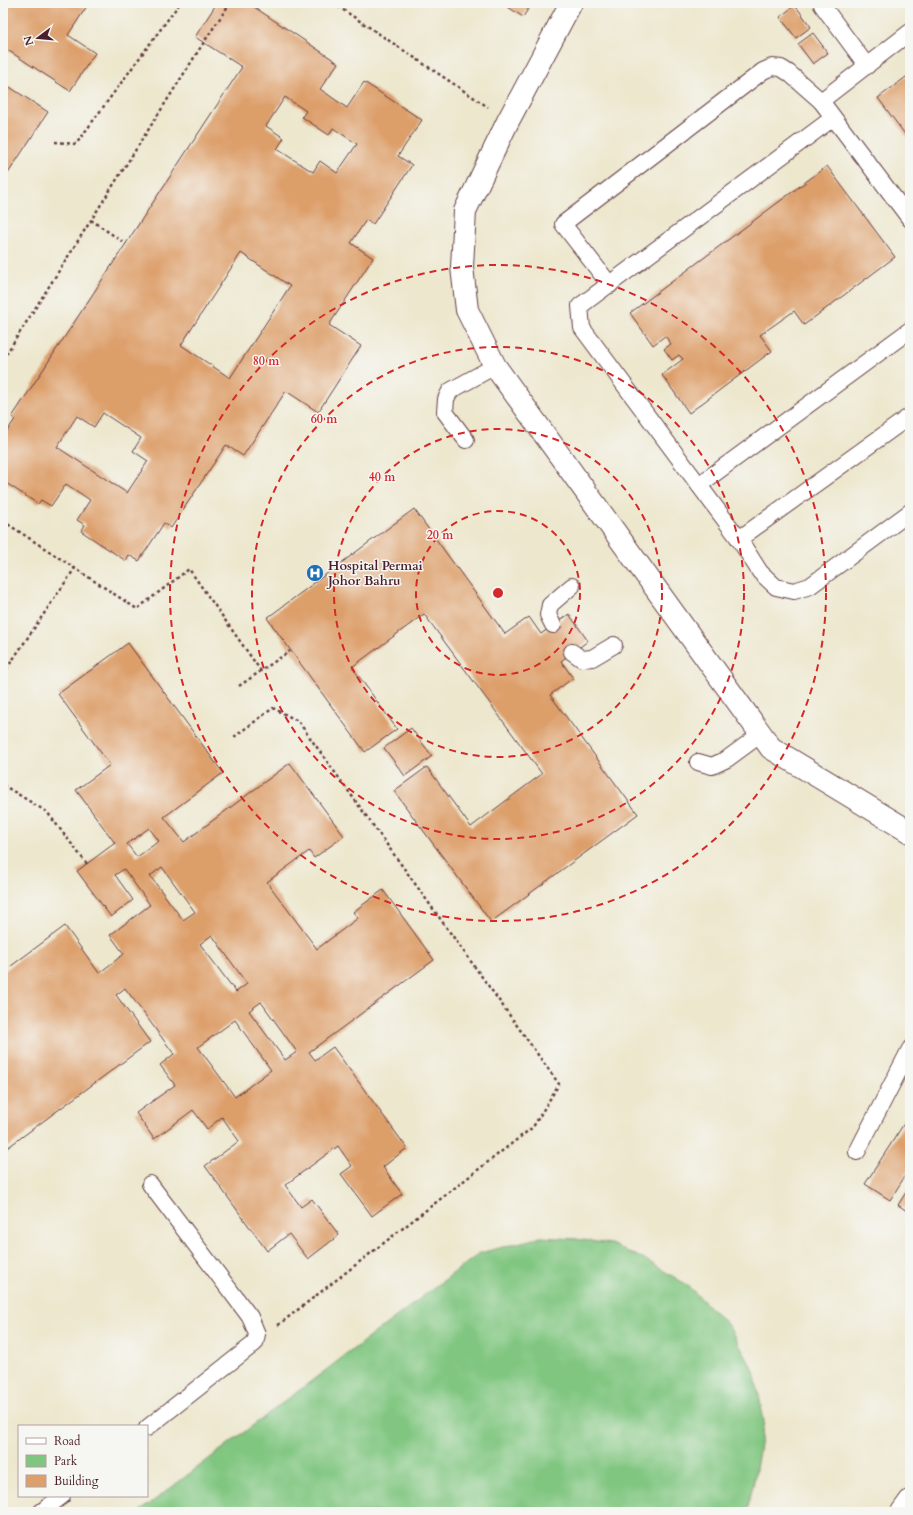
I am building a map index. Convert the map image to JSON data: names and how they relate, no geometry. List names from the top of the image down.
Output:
{
  "places": {
    "hospital": ["Hospital Permai Johor Bahru"]
  },
  "legend": ["Road", "Park", "Building"],
  "north": "left",
  "rings": [
    "80 m",
    "60 m",
    "40 m",
    "20 m"
  ]
}
